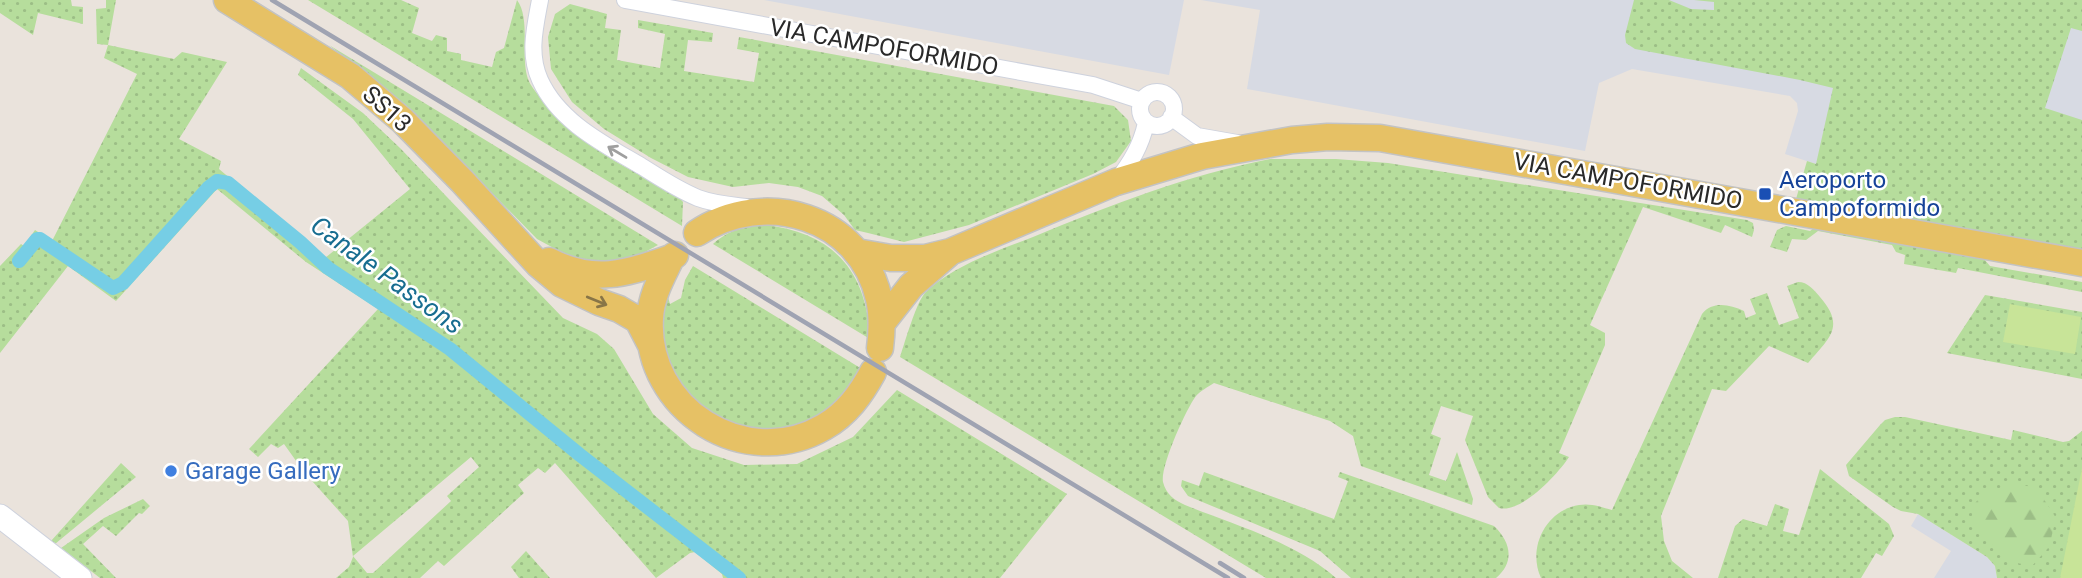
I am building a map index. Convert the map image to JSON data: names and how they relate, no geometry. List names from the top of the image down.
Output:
{
  "streets": {
    "main road": ["VIA CAMPOFORMIDO", "SS13"]
  },
  "crossings": [
    ["VIA CAMPOFORMIDO", "SS13"]
  ],
  "water": ["Canale Passons"],
  "places": {
    "transit": ["Aeroporto Campoformido"],
    "other": ["Garage Gallery"]
  }
}
